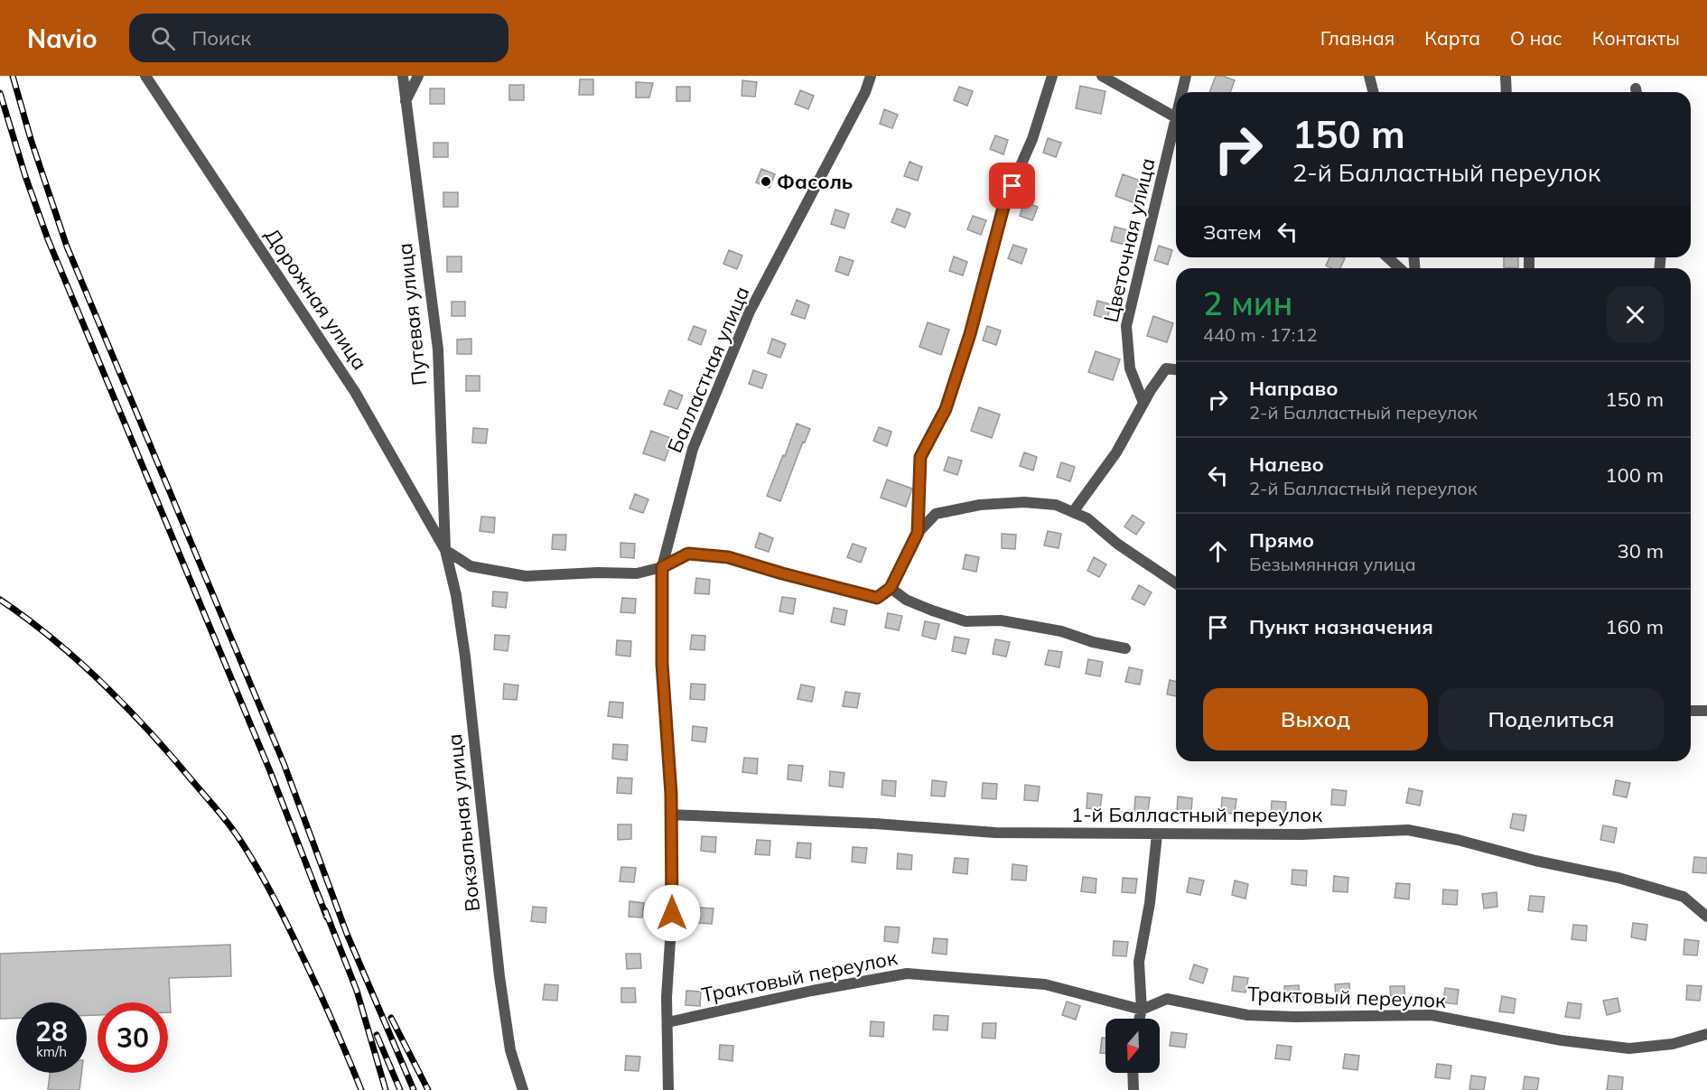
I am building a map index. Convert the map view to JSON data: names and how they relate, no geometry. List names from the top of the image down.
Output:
{
  "streets": {
    "street": [
      "Цветочная улица",
      "Дорожная улица",
      "Путевая улица",
      "Балластная улица",
      "1-й Балластный переулок",
      "Вокзальная улица",
      "Трактовый переулок"
    ]
  },
  "crossings": [
    ["Дорожная улица", "Путевая улица"],
    ["Дорожная улица", "Вокзальная улица"],
    ["Путевая улица", "Вокзальная улица"],
    ["Балластная улица", "1-й Балластный переулок"],
    ["Балластная улица", "Трактовый переулок"]
  ],
  "places": ["Фасоль"],
  "north": "bottom",
  "page": {
    "header": "Navio",
    "search": "Поиск",
    "nav": [
      "Главная",
      "Карта",
      "О нас",
      "Контакты"
    ],
    "turn": ["150 m", "2-й Балластный переулок"],
    "then": "Затем",
    "heading": ["2 мин", "440 m · 17:12"],
    "list": [
      {
        "name": "Направо",
        "note": "2-й Балластный переулок",
        "value": "150 m"
      },
      {
        "name": "Налево",
        "note": "2-й Балластный переулок",
        "value": "100 m"
      },
      {
        "name": "Прямо",
        "note": "Безымянная улица",
        "value": "30 m"
      },
      {
        "name": "Пункт назначения",
        "value": "160 m"
      }
    ],
    "buttons": ["Выход", "Поделиться"],
    "speed": "28 km/h",
    "limit": "30"
  }
}
